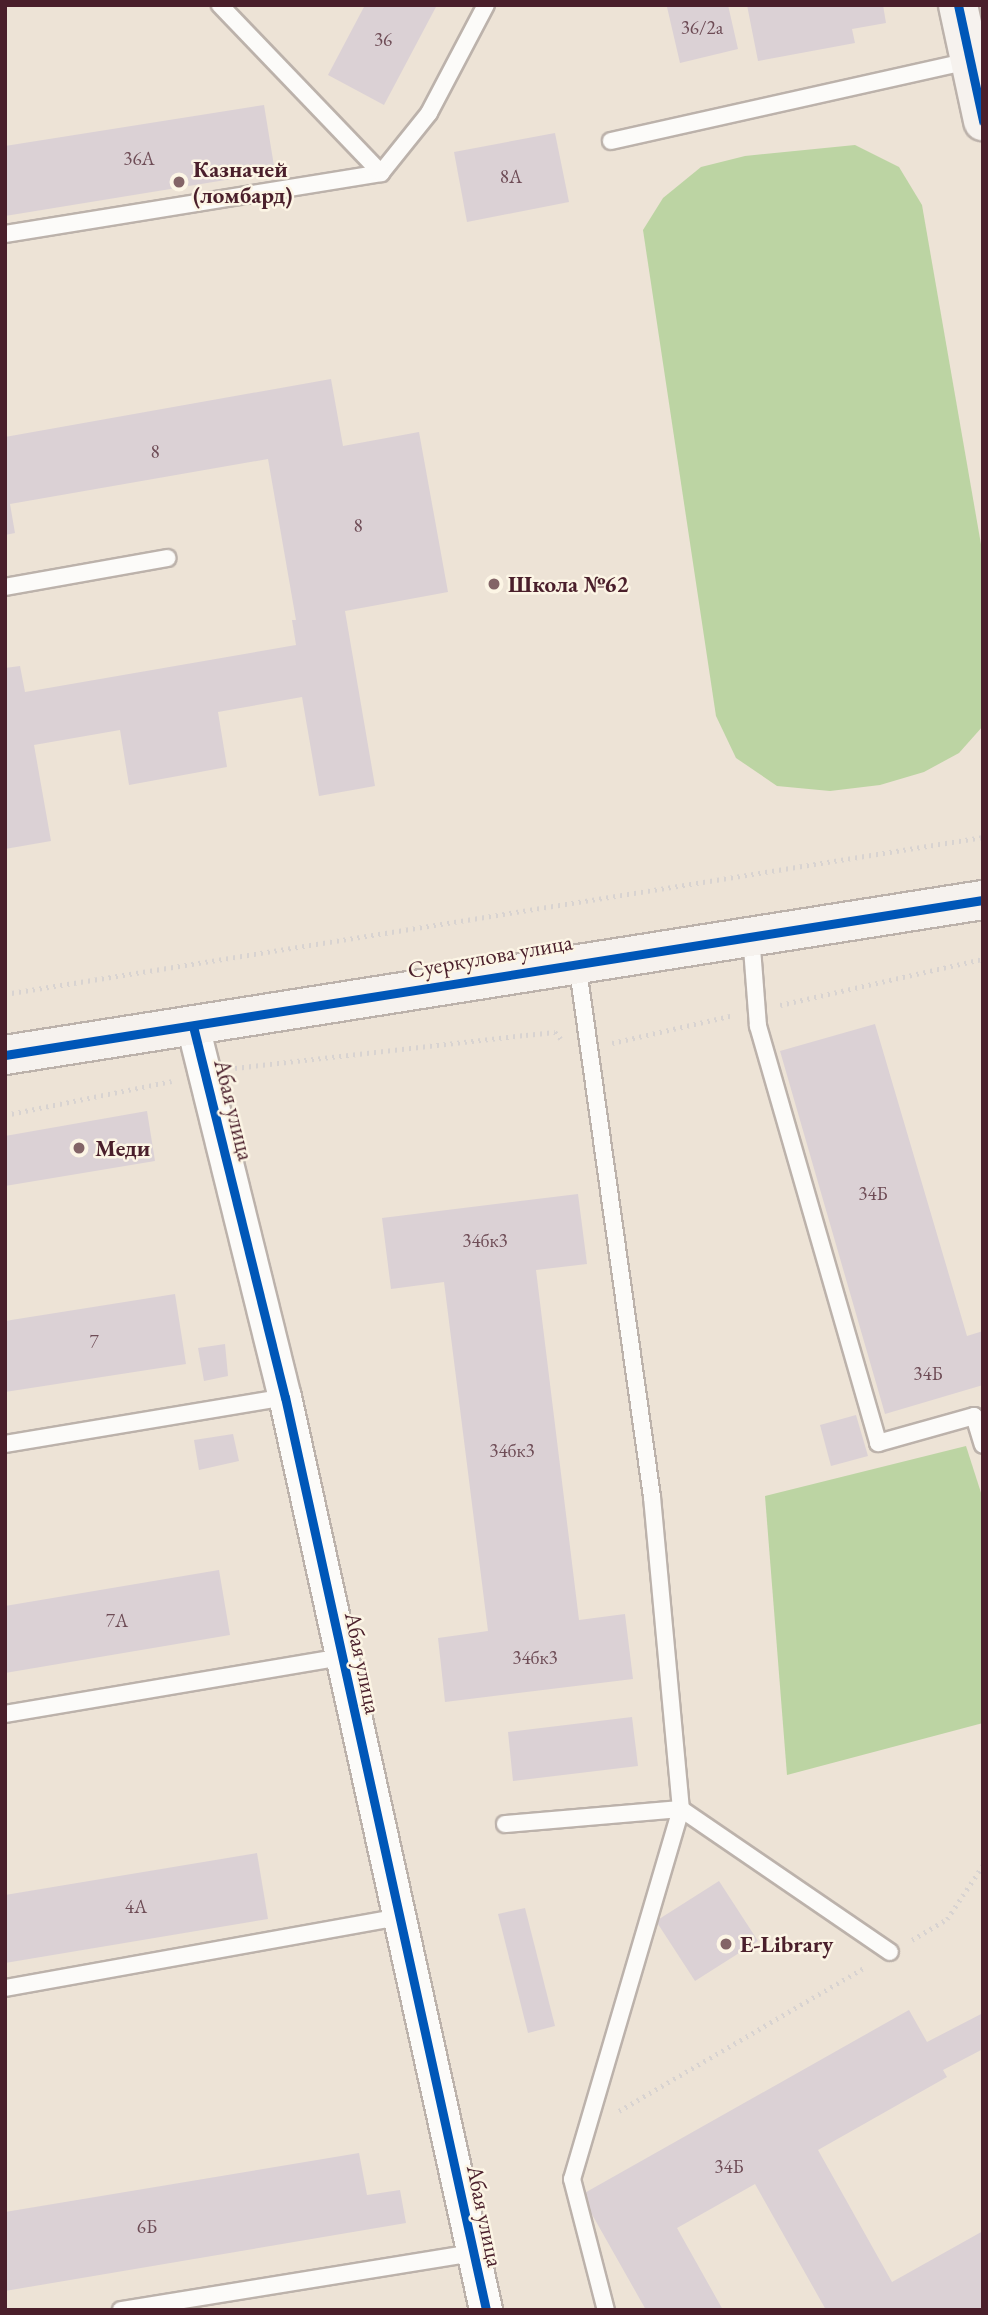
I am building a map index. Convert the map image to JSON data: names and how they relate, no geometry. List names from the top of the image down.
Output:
{
  "streets": {
    "street": ["Суеркулова улица", "Абая улица"]
  },
  "crossings": [
    ["Суеркулова улица", "Абая улица"]
  ],
  "places": [
    "Казначей (ломбард)",
    "Школа №62",
    "Меди",
    "E-Library"
  ],
  "house_numbers": [
    "36/2а",
    "36",
    "36А",
    "8А",
    "8",
    "8",
    "34Б",
    "34бк3",
    "7",
    "34Б",
    "34бк3",
    "7А",
    "34бк3",
    "4А",
    "34Б",
    "6Б"
  ]
}
